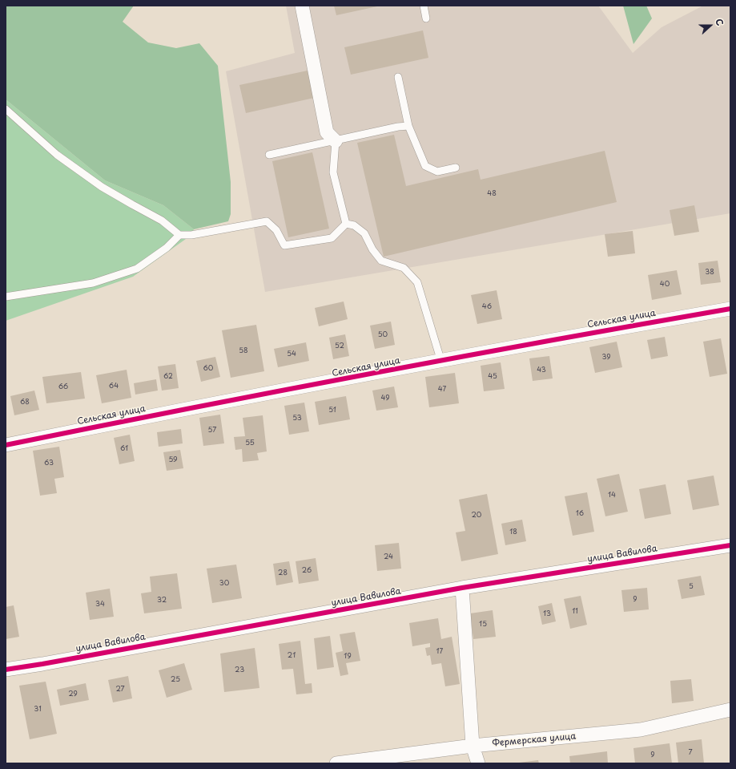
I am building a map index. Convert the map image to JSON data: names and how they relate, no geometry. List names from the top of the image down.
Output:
{
  "streets": {
    "street": ["Сельская улица", "улица Вавилова", "Фермерская улица"]
  },
  "house_numbers": [
    "48",
    "38",
    "40",
    "46",
    "50",
    "52",
    "58",
    "54",
    "39",
    "60",
    "43",
    "62",
    "45",
    "64",
    "66",
    "47",
    "49",
    "68",
    "51",
    "53",
    "57",
    "55",
    "61",
    "59",
    "63",
    "14",
    "16",
    "20",
    "18",
    "24",
    "26",
    "28",
    "30",
    "5",
    "9",
    "32",
    "34",
    "11",
    "13",
    "15",
    "17",
    "21",
    "19",
    "23",
    "25",
    "27",
    "29",
    "31",
    "7",
    "9"
  ],
  "north": "right"
}
